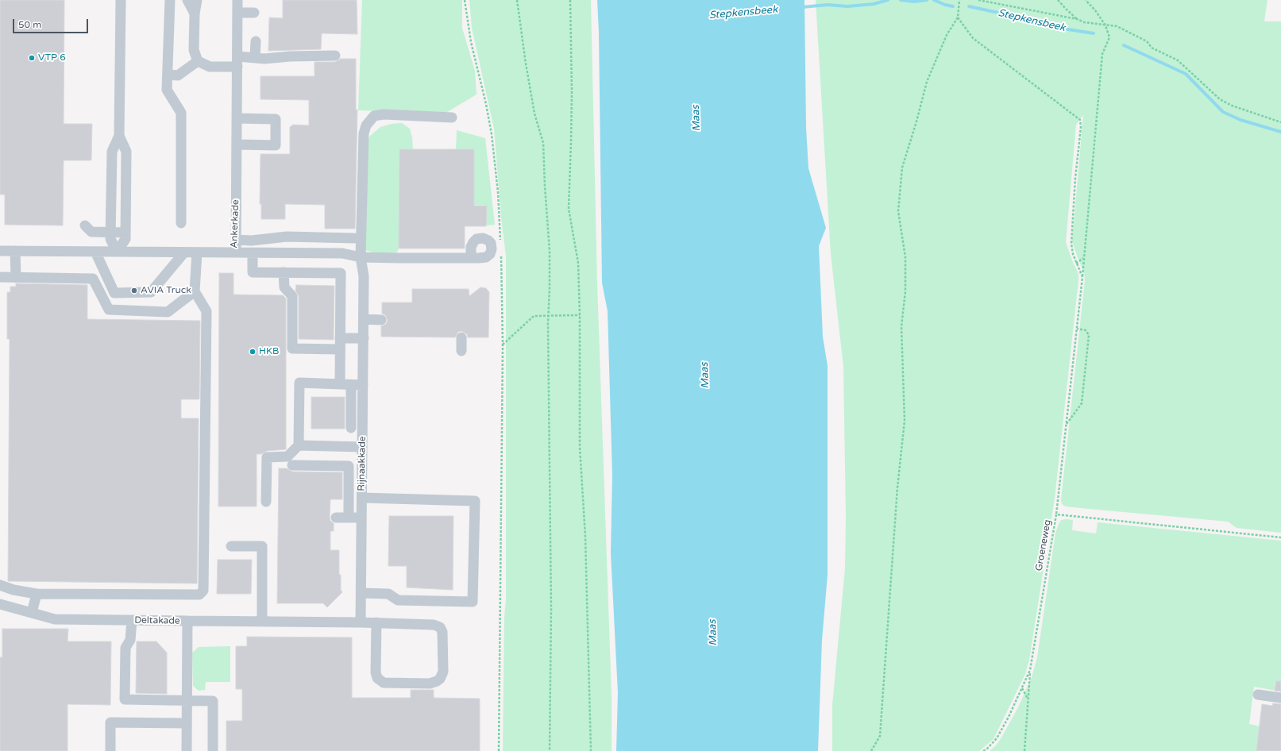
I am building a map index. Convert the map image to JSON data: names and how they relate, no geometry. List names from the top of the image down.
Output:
{
  "streets": {
    "street": ["Ankerkade", "Rijnaakkade", "Deltakade"],
    "path": ["Groeneweg"]
  },
  "water": ["Stepkensbeek", "Maas"],
  "places": ["VTP 6", "AVIA Truck", "HKB"],
  "scale_bar": "50 m"
}
